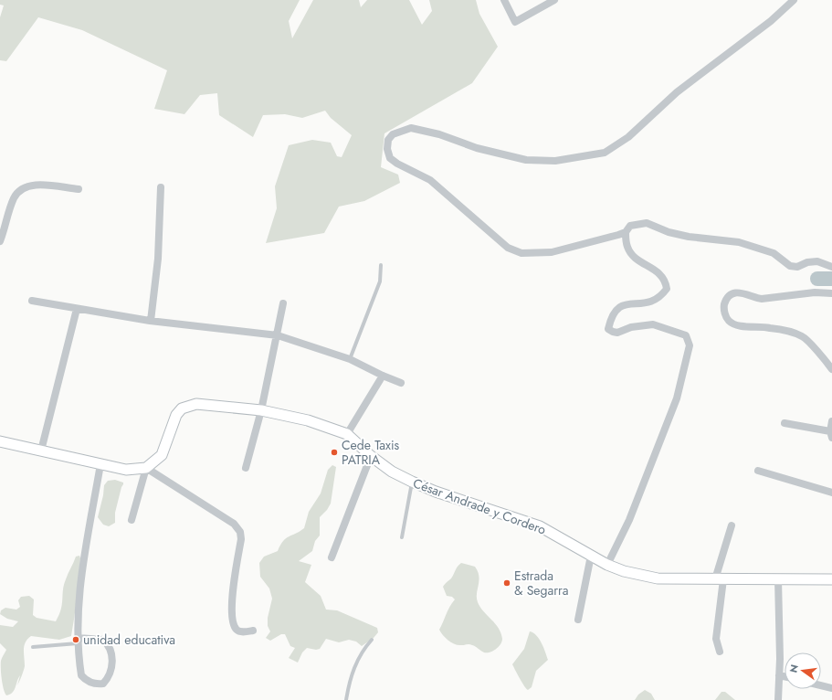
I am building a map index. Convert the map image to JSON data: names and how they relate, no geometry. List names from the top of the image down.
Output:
{
  "streets": {
    "street": ["César Andrade y Cordero"]
  },
  "places": ["Cede Taxis PATRIA", "Estrada & Segarra", "unidad educativa"],
  "north": "left"
}
